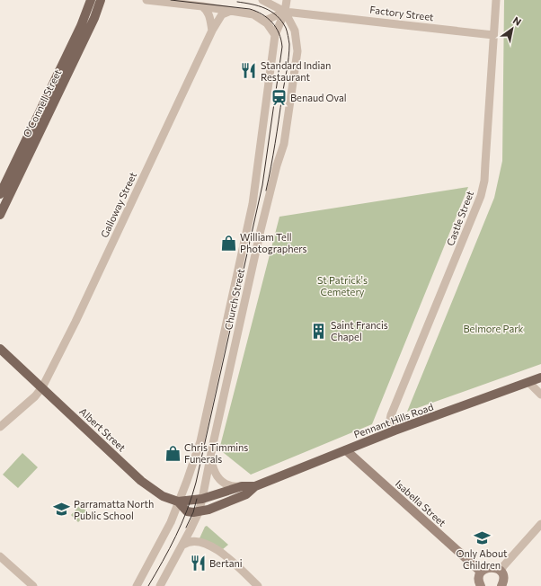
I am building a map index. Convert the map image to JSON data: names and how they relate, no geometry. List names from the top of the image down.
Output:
{
  "streets": {
    "main road": ["O'Connell Street", "Pennant Hills Road", "Albert Street"],
    "street": [
      "Factory Street",
      "Galloway Street",
      "Castle Street",
      "Church Street",
      "Isabella Street"
    ]
  },
  "crossings": [
    ["Factory Street", "Castle Street"],
    ["Factory Street", "Church Street"],
    ["Galloway Street", "Albert Street"],
    ["Castle Street", "Pennant Hills Road"],
    ["Church Street", "Pennant Hills Road"],
    ["Church Street", "Albert Street"],
    ["Pennant Hills Road", "Albert Street"],
    ["Pennant Hills Road", "Isabella Street"]
  ],
  "parks": ["St Patrick's Cemetery", "Belmore Park"],
  "places": {
    "restaurant": ["Standard Indian Restaurant", "Bertani"],
    "station": ["Benaud Oval"],
    "shop": ["William Tell Photographers", "Chris Timmins Funerals"],
    "building": ["Saint Francis Chapel"],
    "school or university": ["Parramatta North Public School", "Only About Children"]
  },
  "north": "top right"
}
